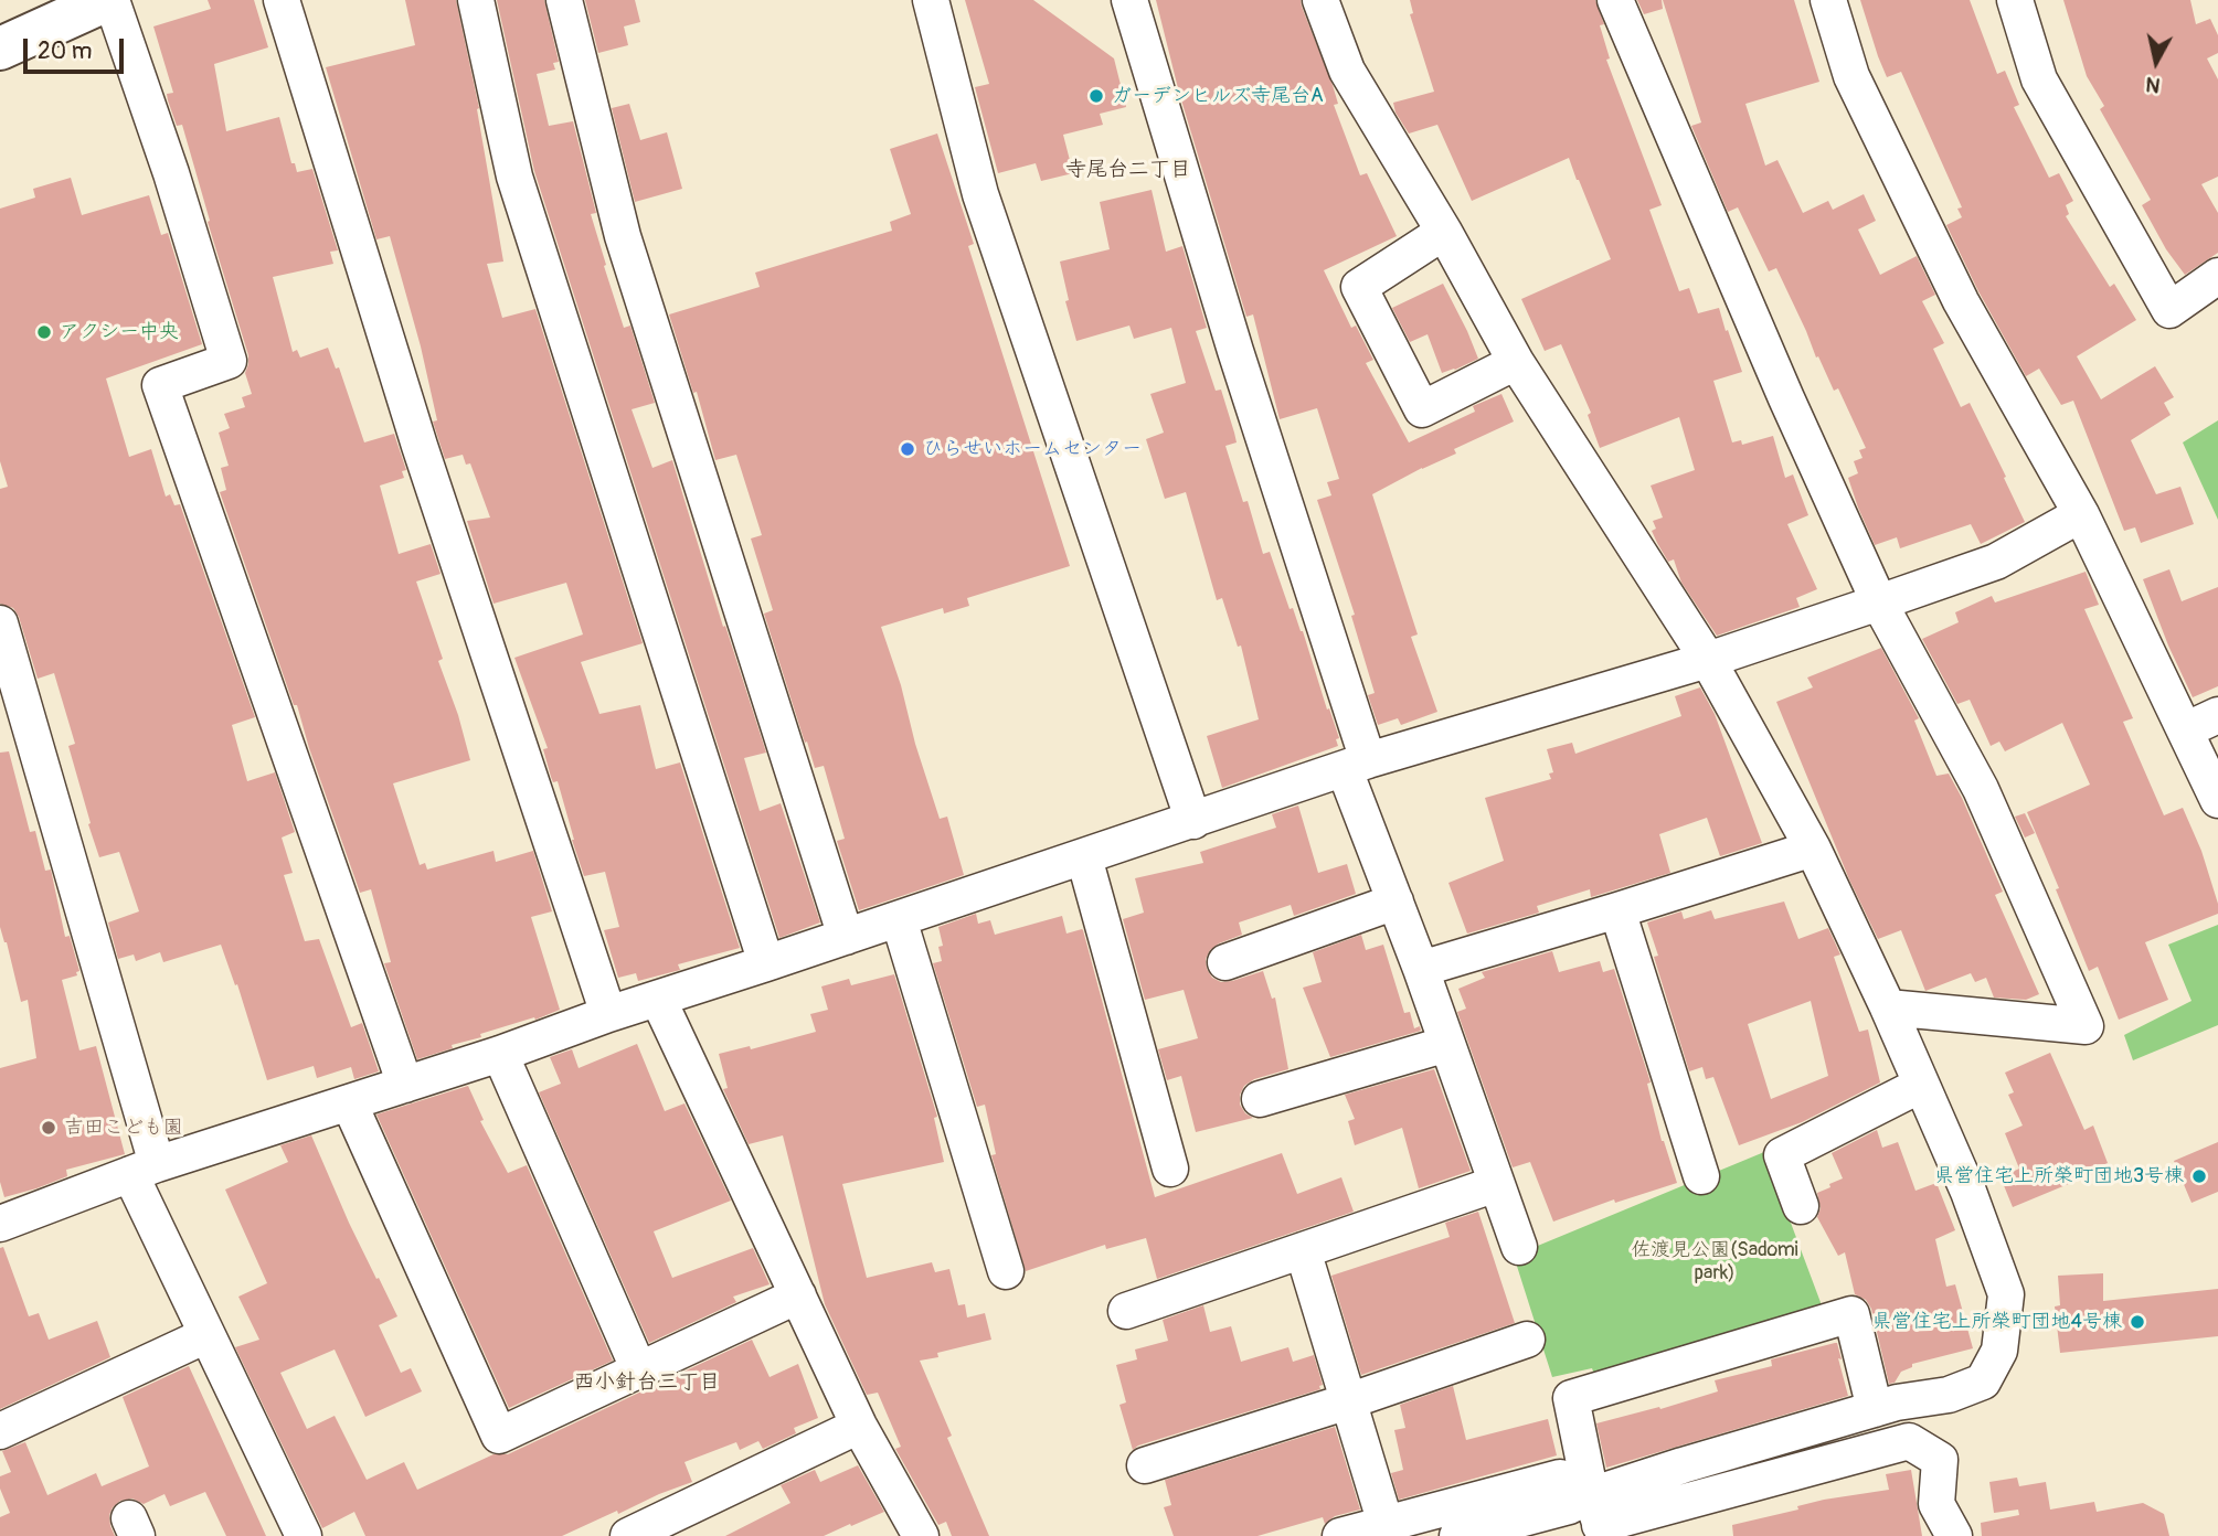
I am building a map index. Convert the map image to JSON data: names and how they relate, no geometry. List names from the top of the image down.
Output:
{
  "districts": ["寺尾台二丁目", "西小針台三丁目"],
  "parks": ["佐渡見公園(Sadomi park)"],
  "places": [
    "ガーデンヒルズ寺尾台A",
    "アクシー中央",
    "ひらせいホームセンター",
    "吉田こども園",
    "県営住宅上所榮町団地3号棟",
    "県営住宅上所榮町団地4号棟"
  ],
  "scale_bar": "20 m",
  "north": "bottom"
}
